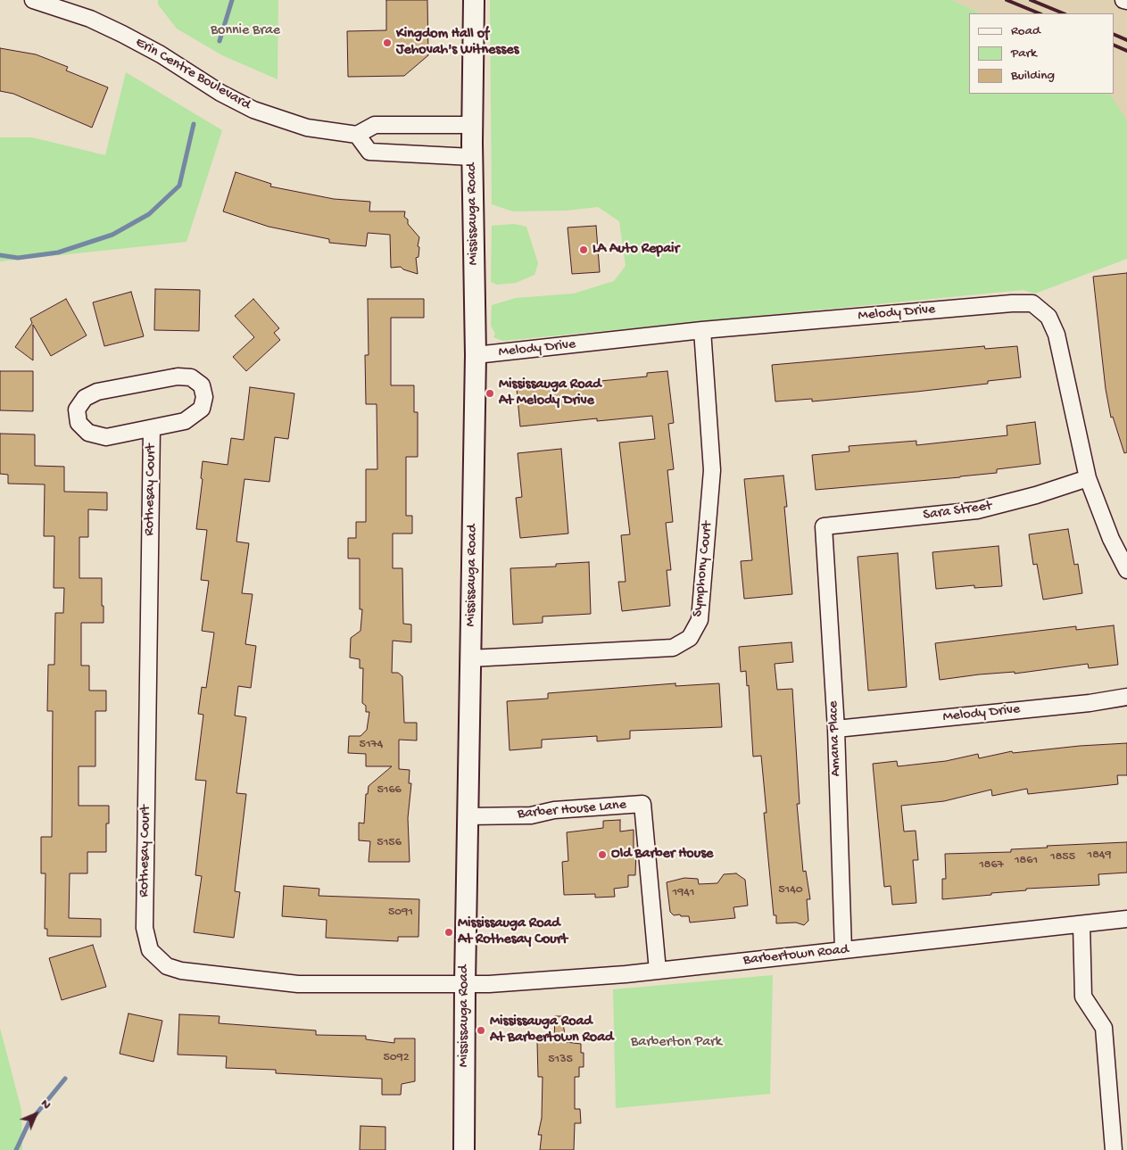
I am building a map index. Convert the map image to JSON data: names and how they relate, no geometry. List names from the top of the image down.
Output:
{
  "streets": {
    "main road": ["Mississauga Road"],
    "street": [
      "Erin Centre Boulevard",
      "Melody Drive",
      "Rothesay Court",
      "Sara Street",
      "Symphony Court",
      "Amana Place",
      "Barber House Lane",
      "Barbertown Road"
    ]
  },
  "crossings": [
    ["Mississauga Road", "Melody Drive"],
    ["Mississauga Road", "Rothesay Court"],
    ["Mississauga Road", "Symphony Court"],
    ["Mississauga Road", "Barber House Lane"],
    ["Mississauga Road", "Barbertown Road"],
    ["Melody Drive", "Sara Street"],
    ["Melody Drive", "Symphony Court"],
    ["Melody Drive", "Amana Place"],
    ["Rothesay Court", "Barbertown Road"],
    ["Sara Street", "Amana Place"],
    ["Amana Place", "Barbertown Road"],
    ["Barber House Lane", "Barbertown Road"]
  ],
  "parks": ["Bonnie Brae", "Barberton Park"],
  "places": [
    "Kingdom Hall of Jehovah's Witnesses",
    "LA Auto Repair",
    "Mississauga Road At Melody Drive",
    "Old Barber House",
    "Mississauga Road At Rothesay Court",
    "Mississauga Road At Barbertown Road"
  ],
  "house_numbers": [
    "5174",
    "5166",
    "5156",
    "1849",
    "1855",
    "1861",
    "1867",
    "5140",
    "1941",
    "5091",
    "5092",
    "5135"
  ],
  "legend": ["Road", "Park", "Building"],
  "north": "top right"
}
